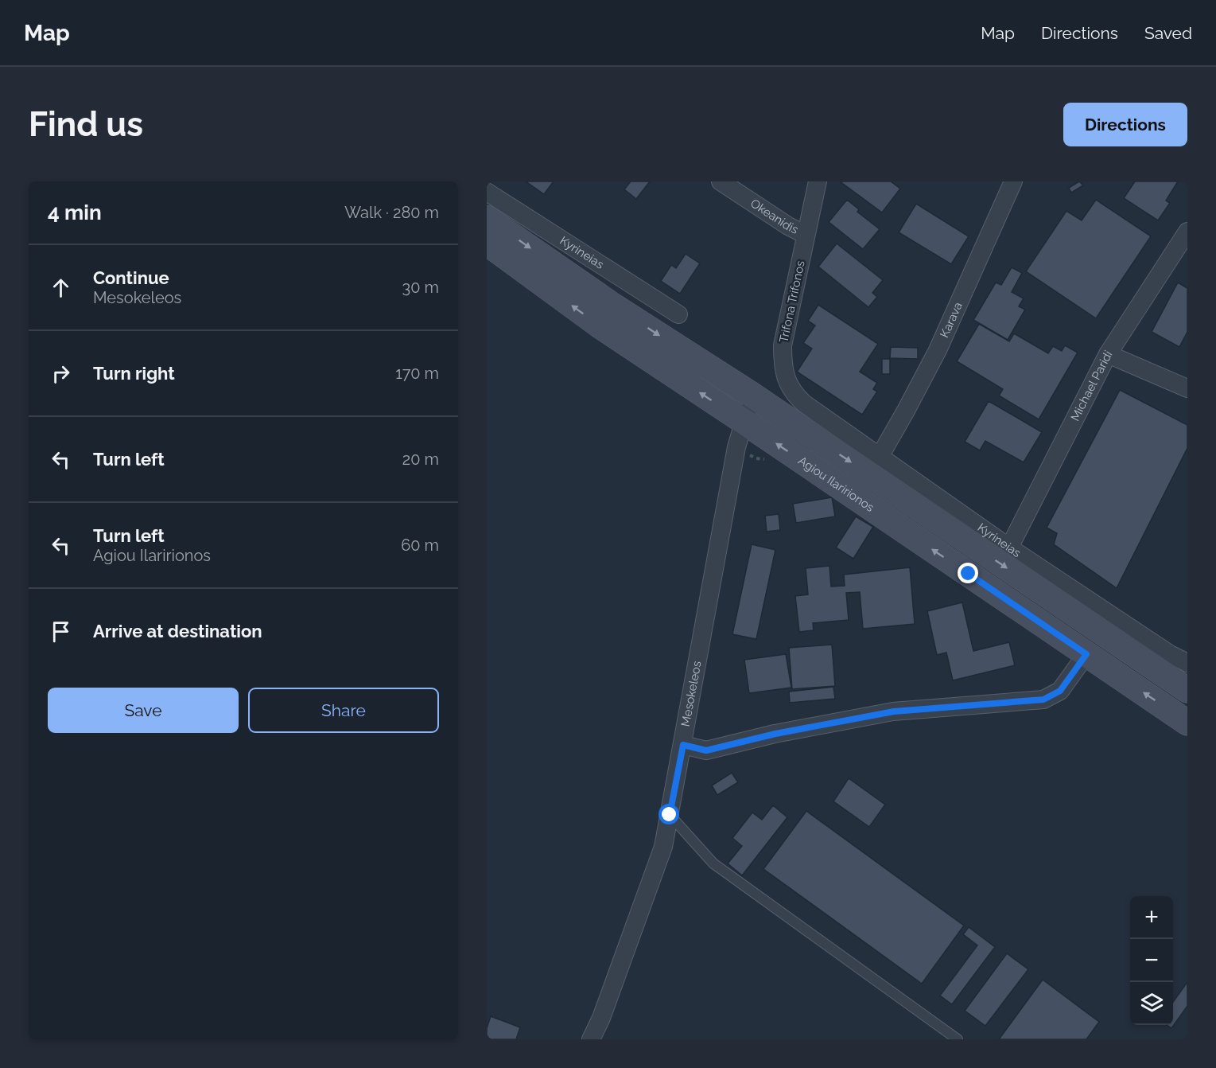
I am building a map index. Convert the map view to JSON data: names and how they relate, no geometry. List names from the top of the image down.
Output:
{
  "streets": {
    "main road": ["Agiou Ilaririonos"],
    "street": [
      "Okeanidis",
      "Kyrineias",
      "Trifona Trifonos",
      "Karava",
      "Michael Paridi",
      "Mesokeleos"
    ]
  },
  "crossings": [
    ["Okeanidis", "Trifona Trifonos"],
    ["Kyrineias", "Trifona Trifonos"],
    ["Kyrineias", "Karava"],
    ["Kyrineias", "Michael Paridi"],
    ["Agiou Ilaririonos", "Mesokeleos"]
  ],
  "page": {
    "header": "Map",
    "nav": ["Map", "Directions", "Saved"],
    "buttons": [
      "Directions",
      ["Save", "Share"]
    ],
    "title": "Find us",
    "heading": ["4 min", "Walk · 280 m"],
    "list": [
      ["Continue", "Mesokeleos", "30 m"],
      ["Turn right", "170 m"],
      ["Turn left", "20 m"],
      ["Turn left", "Agiou Ilaririonos", "60 m"],
      "Arrive at destination"
    ],
    "map_buttons": ["+", "−"]
  }
}
